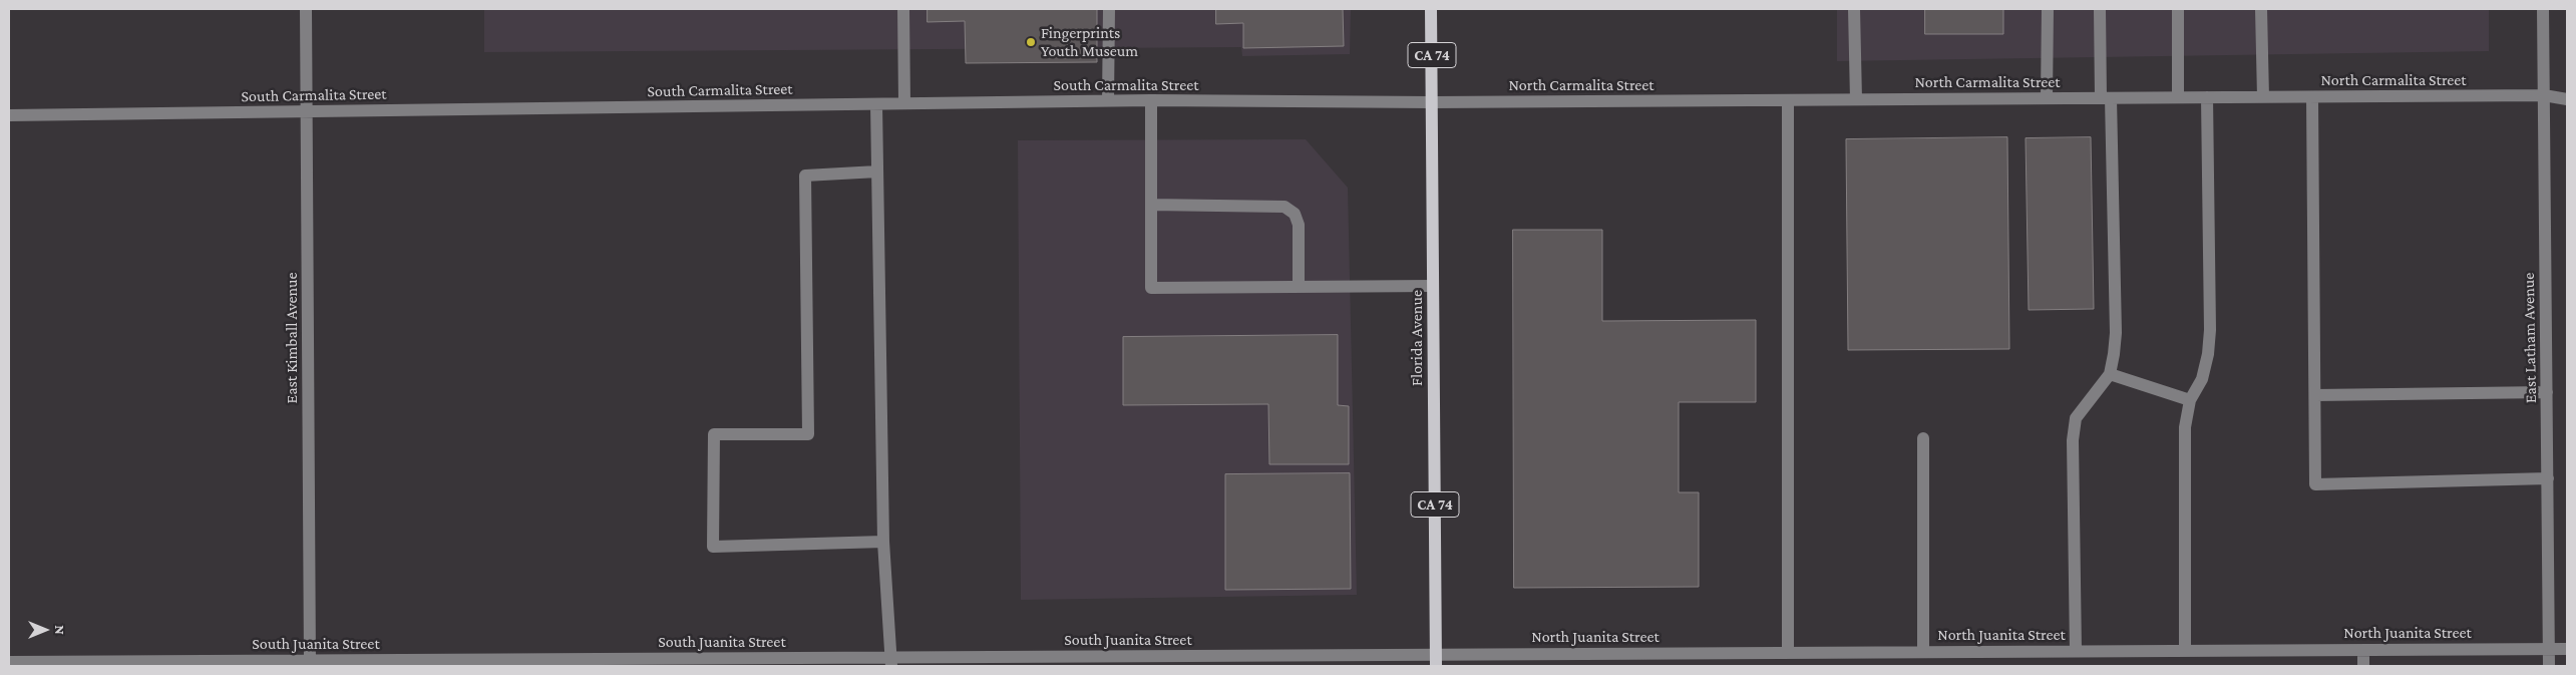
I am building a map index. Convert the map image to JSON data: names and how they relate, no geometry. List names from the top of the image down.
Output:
{
  "streets": {
    "main road": ["CA 74", "Florida Avenue"],
    "street": [
      "North Carmalita Street",
      "South Carmalita Street",
      "East Kimball Avenue",
      "East Latham Avenue",
      "North Juanita Street",
      "South Juanita Street"
    ]
  },
  "crossings": [
    ["North Carmalita Street", "South Carmalita Street"],
    ["North Carmalita Street", "Florida Avenue"],
    ["North Carmalita Street", "East Latham Avenue"],
    ["South Carmalita Street", "East Kimball Avenue"],
    ["South Carmalita Street", "Florida Avenue"],
    ["East Kimball Avenue", "South Juanita Street"],
    ["Florida Avenue", "North Juanita Street"],
    ["Florida Avenue", "South Juanita Street"],
    ["East Latham Avenue", "North Juanita Street"],
    ["North Juanita Street", "South Juanita Street"]
  ],
  "places": ["Fingerprints Youth Museum"],
  "north": "right"
}
